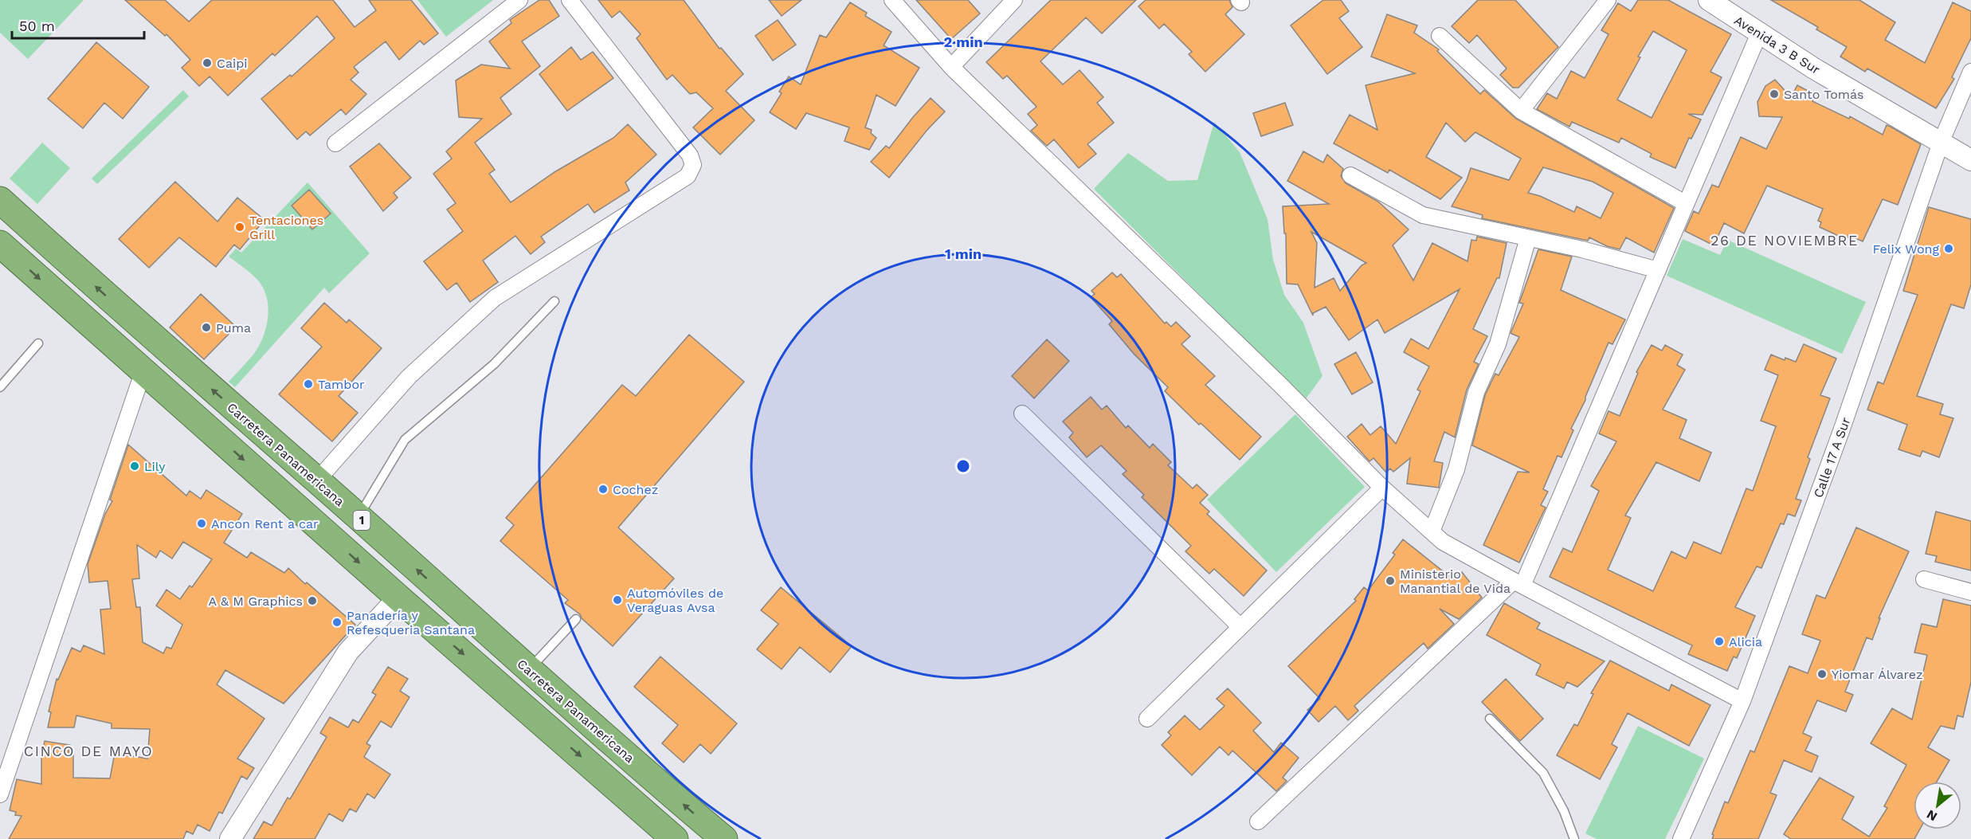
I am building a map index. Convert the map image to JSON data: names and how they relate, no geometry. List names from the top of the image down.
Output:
{
  "streets": {
    "highway": ["Carretera Panamericana", "1"],
    "street": ["Avenida 3 B Sur", "Calle 17 A Sur"]
  },
  "crossings": [
    ["Avenida 3 B Sur", "Calle 17 A Sur"]
  ],
  "districts": ["26 DE NOVIEMBRE", "CINCO DE MAYO"],
  "places": [
    "Caipi",
    "Santo Tomás",
    "Tentaciones Grill",
    "Felix Wong",
    "Puma",
    "Tambor",
    "Lily",
    "Cochez",
    "Ancon Rent a car",
    "Ministerio Manantial de Vida",
    "Automóviles de Veraguas Avsa",
    "A & M Graphics",
    "Panadería y Refesqueria Santana",
    "Alicia",
    "Yiomar Álvarez"
  ],
  "scale_bar": "50 m",
  "north": "bottom left",
  "rings": ["2 min", "1 min"]
}
